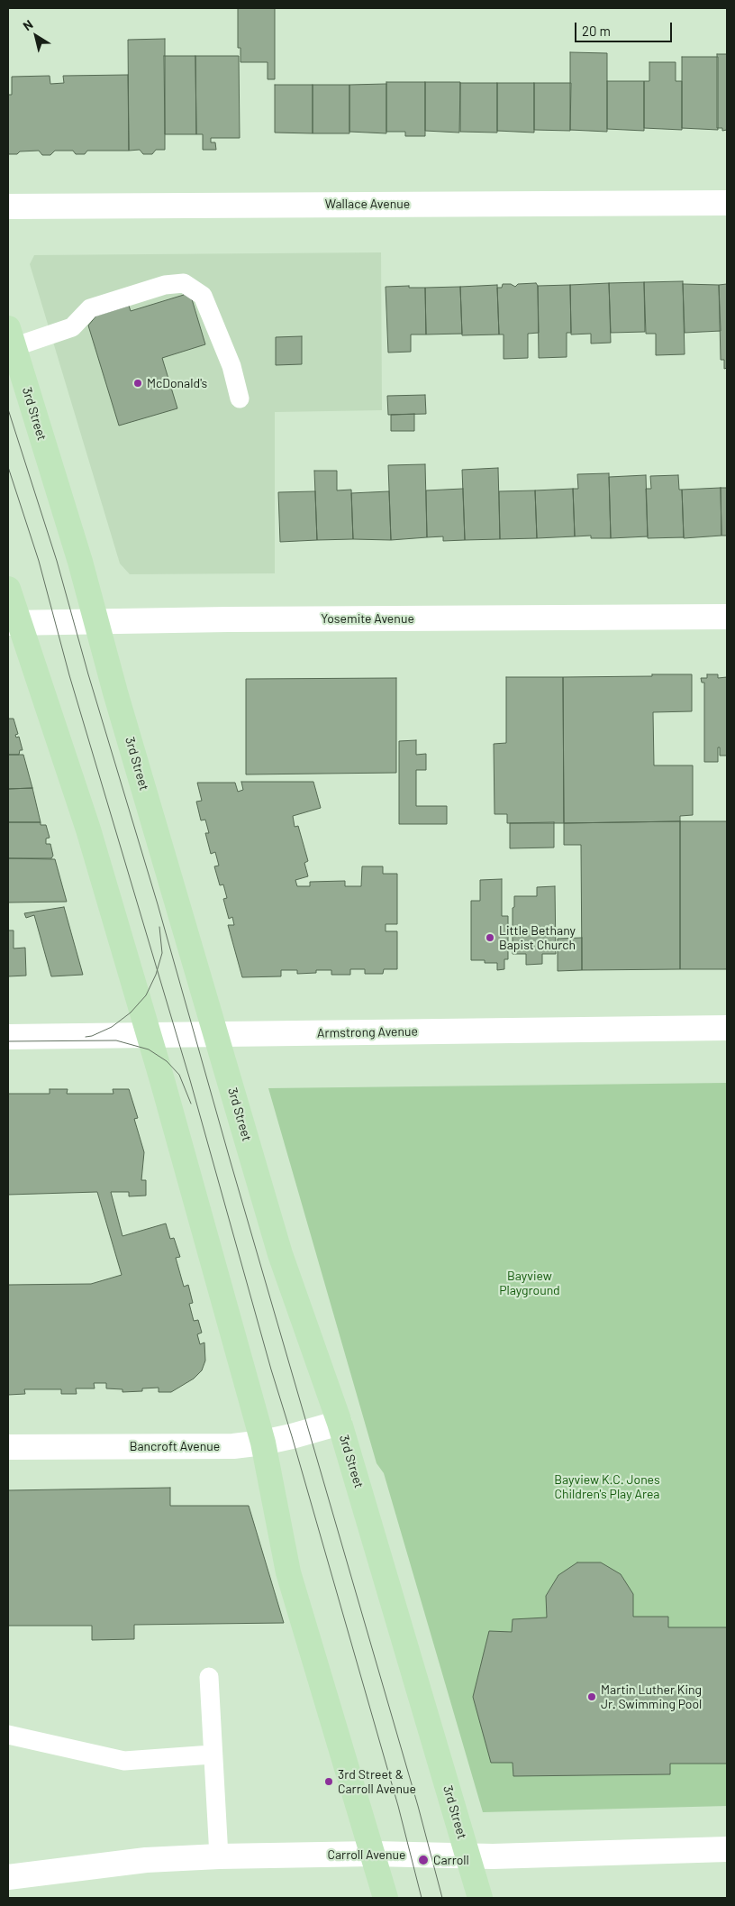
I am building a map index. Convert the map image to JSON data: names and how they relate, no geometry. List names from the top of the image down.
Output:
{
  "streets": {
    "main road": ["3rd Street"],
    "street": [
      "Wallace Avenue",
      "Yosemite Avenue",
      "Armstrong Avenue",
      "Bancroft Avenue",
      "Carroll Avenue"
    ]
  },
  "crossings": [
    ["3rd Street", "Yosemite Avenue"],
    ["3rd Street", "Armstrong Avenue"],
    ["3rd Street", "Bancroft Avenue"],
    ["3rd Street", "Carroll Avenue"]
  ],
  "parks": ["Bayview Playground", "Bayview K.C. Jones Children's Play Area"],
  "places": [
    "McDonald's",
    "Little Bethany Bapist Church",
    "Martin Luther King Jr. Swimming Pool",
    "3rd Street & Carroll Avenue",
    "Carroll"
  ],
  "scale_bar": "20 m",
  "north": "top left"
}
